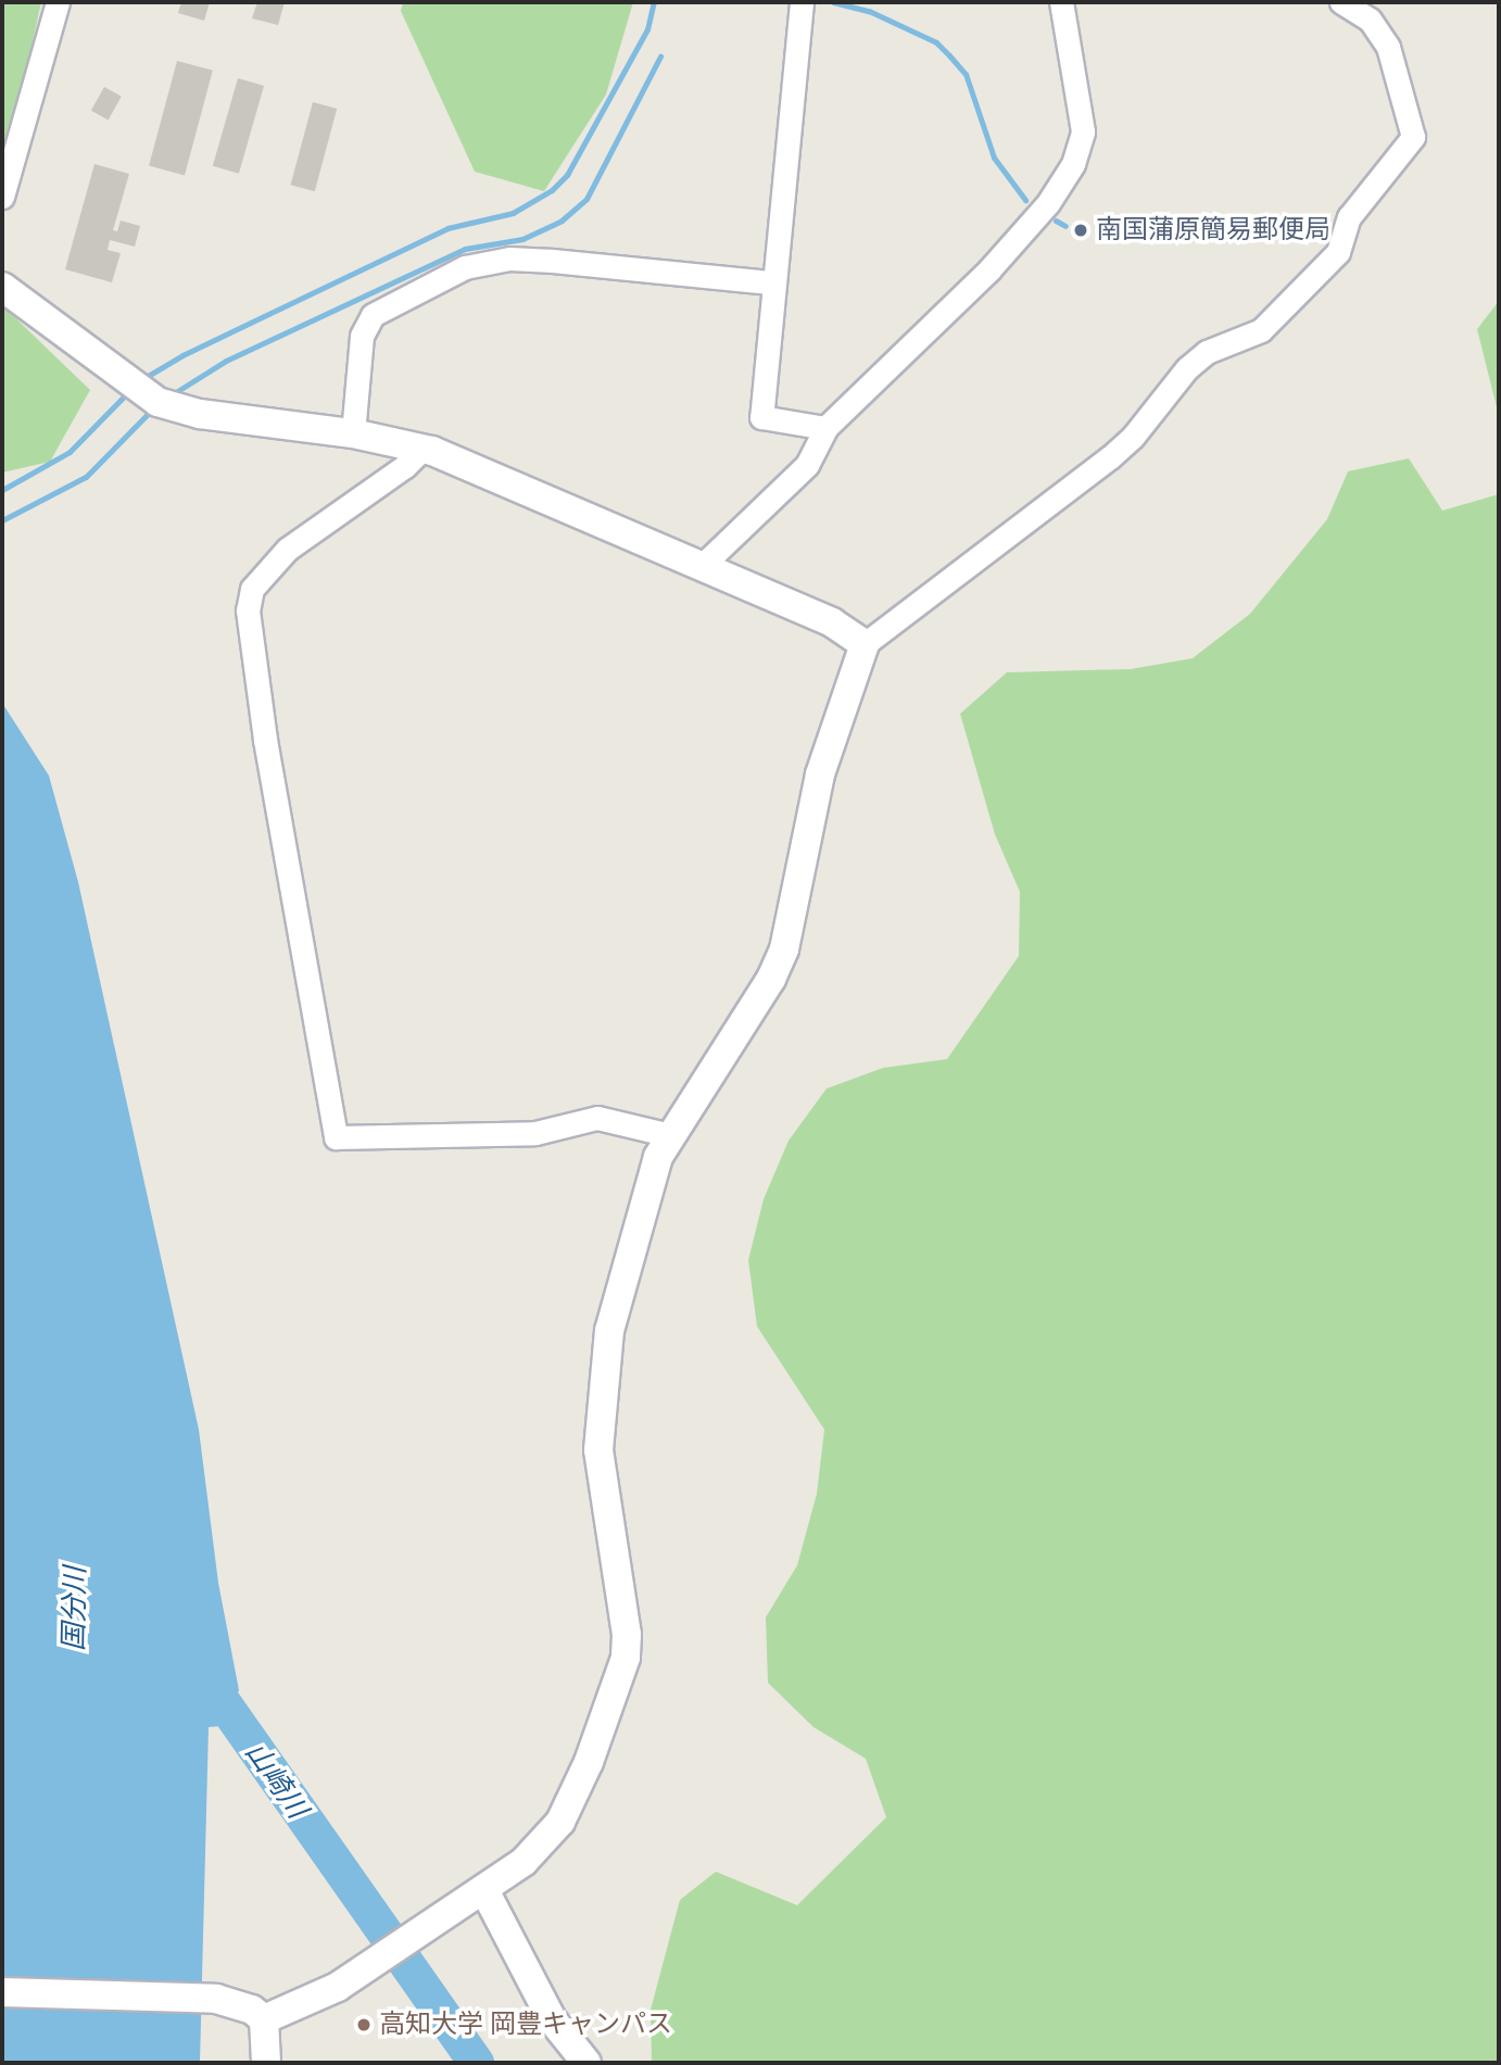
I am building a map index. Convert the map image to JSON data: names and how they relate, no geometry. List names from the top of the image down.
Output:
{
  "water": ["国分川", "山崎川"],
  "places": ["南国蒲原簡易郵便局", "高知大学 岡豊キャンパス"]
}
